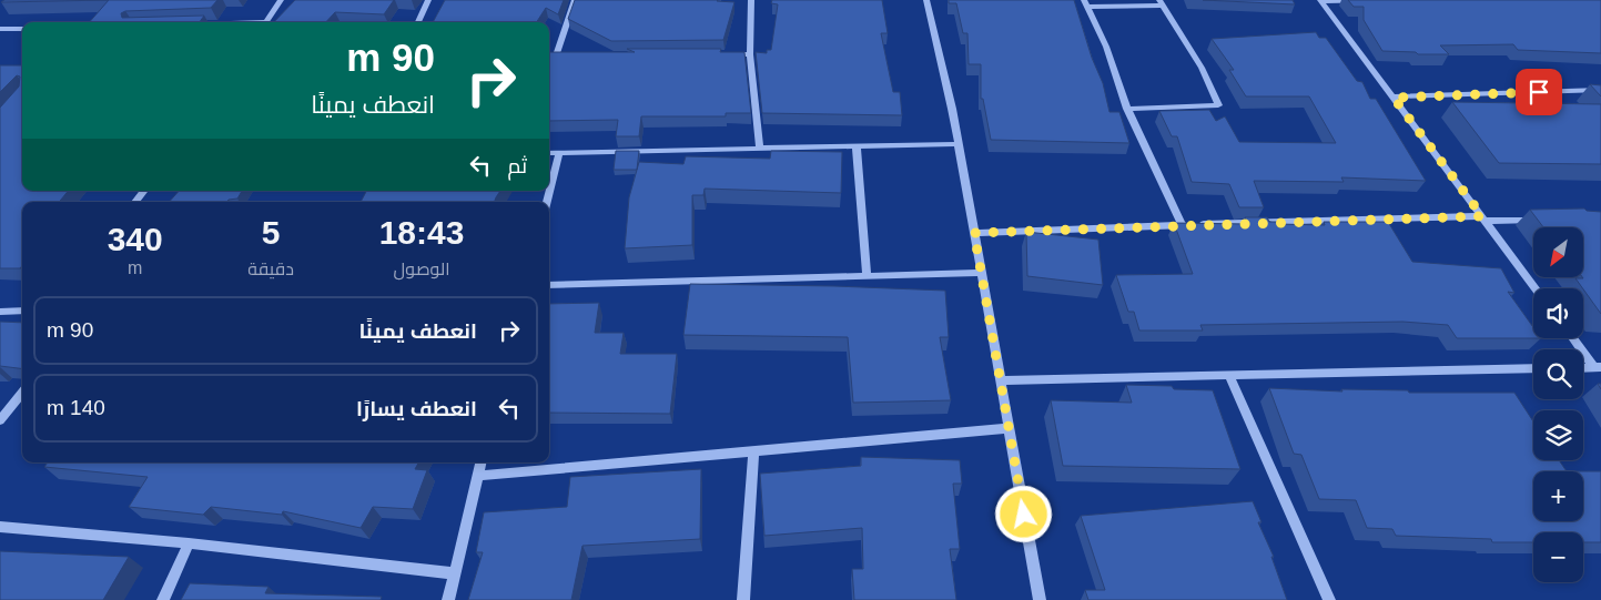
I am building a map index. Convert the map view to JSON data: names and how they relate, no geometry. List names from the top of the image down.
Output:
{
  "north": "bottom left",
  "page": {
    "turn": ["90 m", "انعطف يمينًا"],
    "then": "ثم",
    "eta": [
      "18:43",
      "الوصول",
      "5",
      "دقيقة",
      "340",
      "m"
    ],
    "map_buttons": ["+", "−"],
    "list": [
      {
        "name": "انعطف يمينًا",
        "value": "90 m"
      },
      {
        "name": "انعطف يسارًا",
        "value": "140 m"
      }
    ]
  }
}
